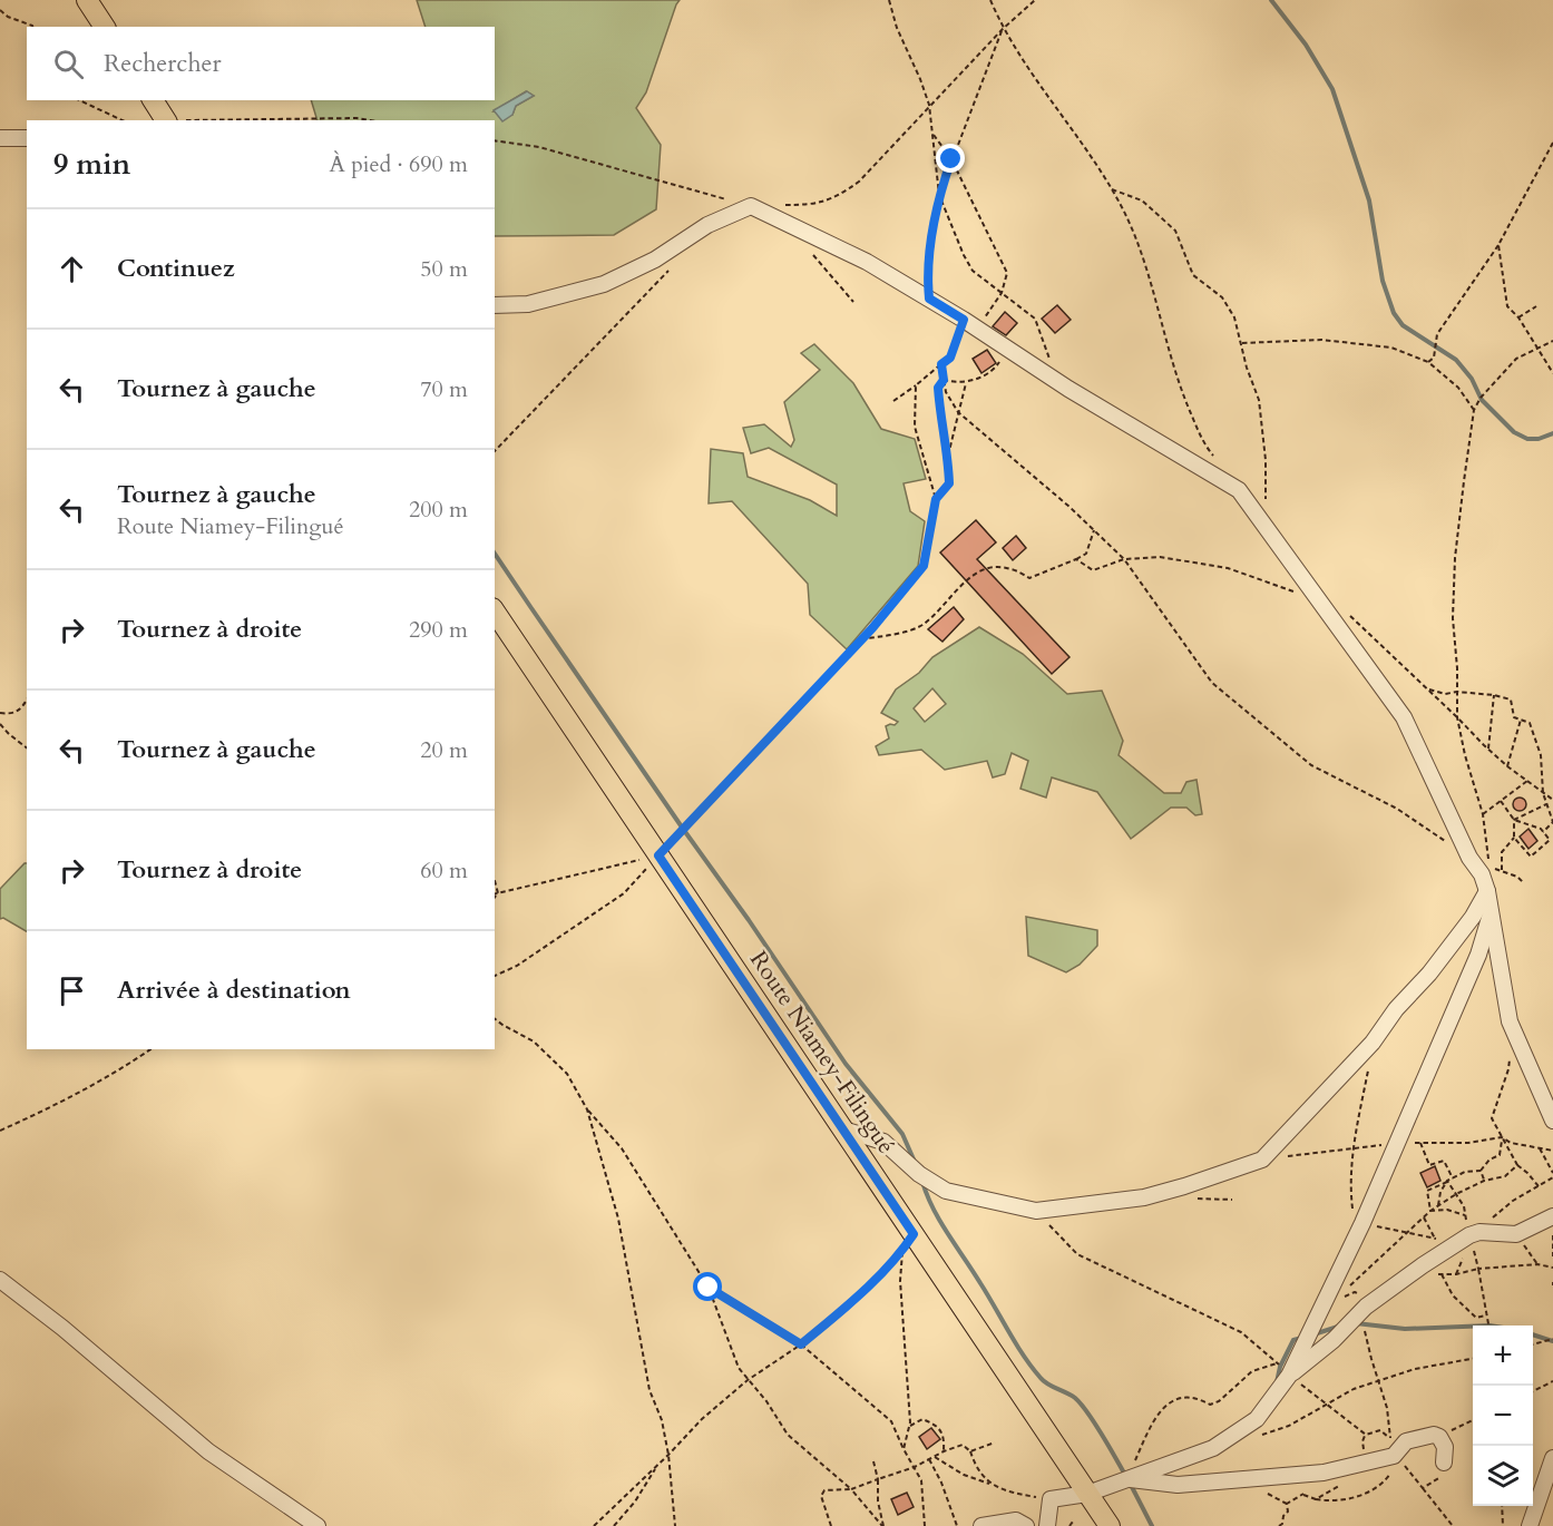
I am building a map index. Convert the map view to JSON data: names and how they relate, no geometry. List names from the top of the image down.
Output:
{
  "streets": {
    "main road": ["Route Niamey-Filingué"]
  },
  "page": {
    "search": "Rechercher",
    "heading": ["9 min", "À pied · 690 m"],
    "list": [
      ["Continuez", "50 m"],
      ["Tournez à gauche", "70 m"],
      ["Tournez à gauche", "Route Niamey-Filingué", "200 m"],
      ["Tournez à droite", "290 m"],
      ["Tournez à gauche", "20 m"],
      ["Tournez à droite", "60 m"],
      "Arrivée à destination"
    ],
    "map_buttons": ["+", "−"]
  }
}
